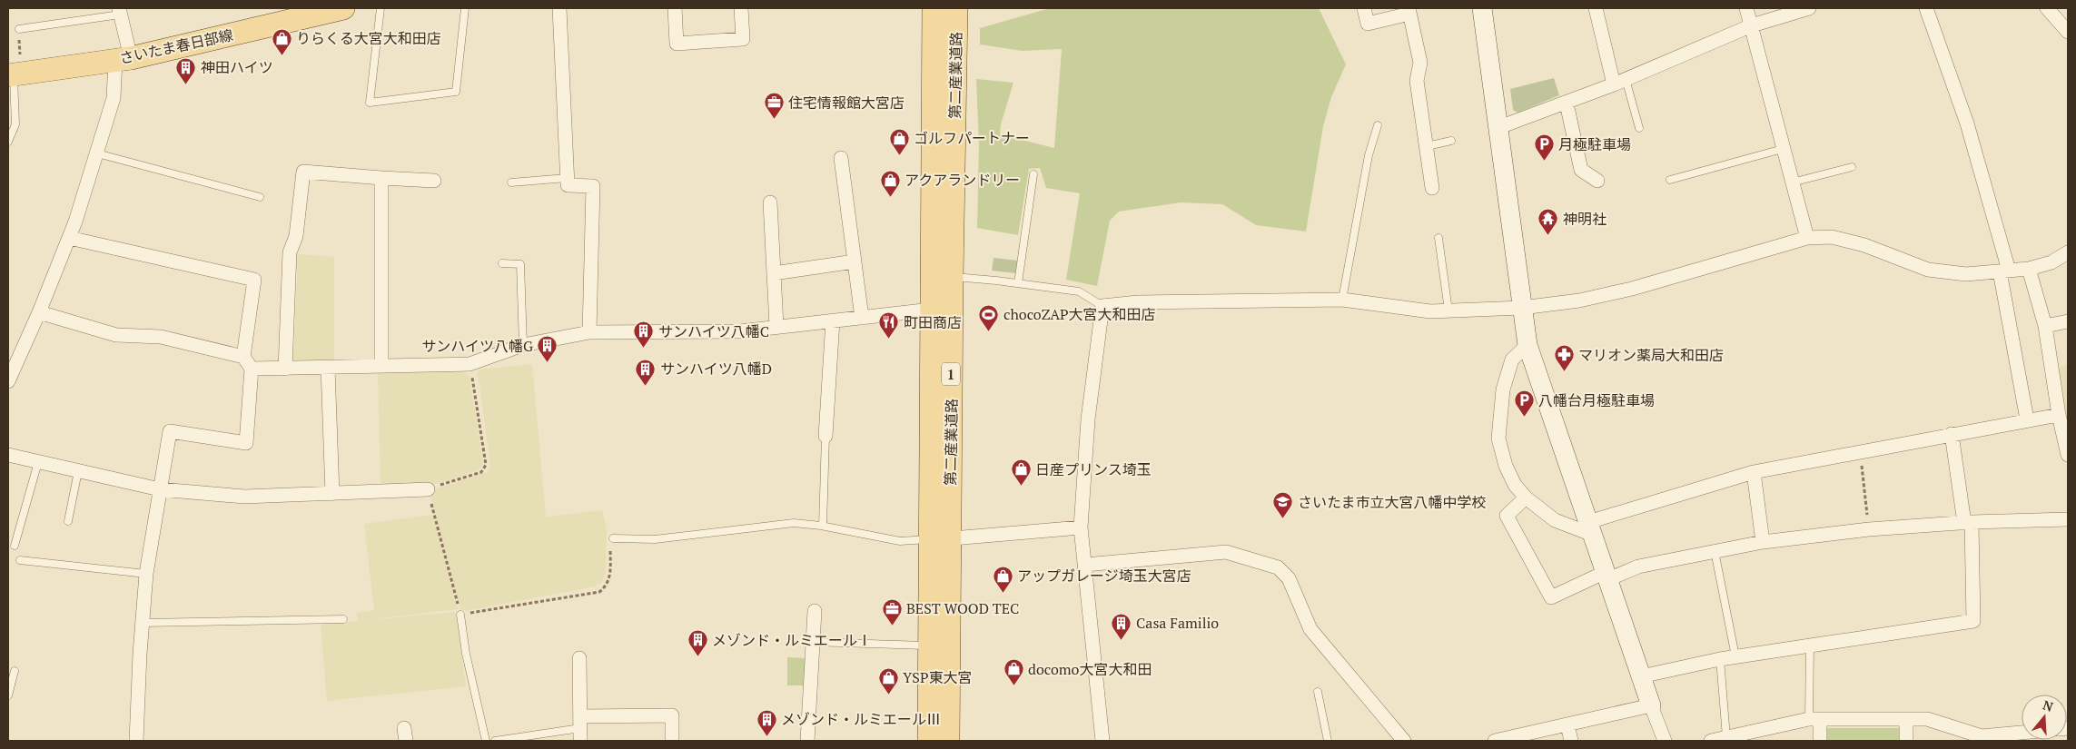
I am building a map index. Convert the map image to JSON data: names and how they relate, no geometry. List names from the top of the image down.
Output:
{
  "streets": {
    "main road": ["さいたま春日部線", "第二産業道路", "1"]
  },
  "places": {
    "shop": [
      "りらくる大宮大和田店",
      "ゴルフパートナー",
      "アクアランドリー",
      "日産プリンス埼玉",
      "アップガレージ埼玉大宮店",
      "docomo大宮大和田",
      "YSP東大宮"
    ],
    "building": [
      "神田ハイツ",
      "サンハイツ八幡C",
      "サンハイツ八幡G",
      "サンハイツ八幡D",
      "Casa Familio",
      "メゾンド・ルミエールⅠ",
      "メゾンド・ルミエールⅢ"
    ],
    "office": ["住宅情報館大宮店", "BEST WOOD TEC"],
    "parking": ["月極駐車場", "八幡台月極駐車場"],
    "temple": ["神明社"],
    "sports": ["chocoZAP大宮大和田店"],
    "restaurant": ["町田商店"],
    "pharmacy": ["マリオン薬局大和田店"],
    "school or university": ["さいたま市立大宮八幡中学校"]
  },
  "north": "top"
}
